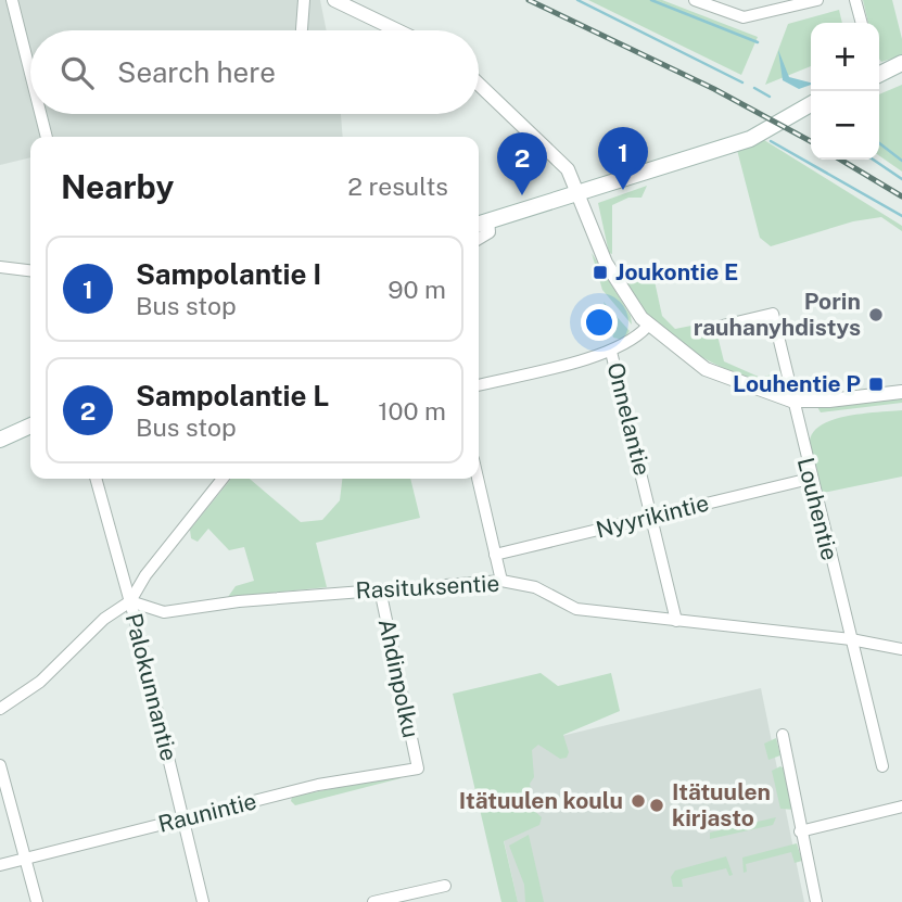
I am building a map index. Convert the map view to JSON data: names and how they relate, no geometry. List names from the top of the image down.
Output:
{
  "streets": {
    "street": [
      "Onnelantie",
      "Louhentie",
      "Nyyrikintie",
      "Rasituksentie",
      "Ahdinpolku",
      "Palokunnantie",
      "Raunintie"
    ]
  },
  "crossings": [
    ["Onnelantie", "Nyyrikintie"],
    ["Onnelantie", "Rasituksentie"],
    ["Louhentie", "Nyyrikintie"],
    ["Louhentie", "Rasituksentie"],
    ["Rasituksentie", "Ahdinpolku"],
    ["Rasituksentie", "Palokunnantie"],
    ["Ahdinpolku", "Raunintie"],
    ["Palokunnantie", "Raunintie"]
  ],
  "places": {
    "transit": ["Joukontie E", "Louhentie P"],
    "other": ["Porin rauhanyhdistys", "Itätuulen koulu", "Itätuulen kirjasto"]
  },
  "page": {
    "map_buttons": ["+", "−"],
    "search": "Search here",
    "pins": ["1", "2"],
    "heading": ["Nearby", "2 results"],
    "list": [
      {
        "mark": "1",
        "name": "Sampolantie I",
        "note": "Bus stop",
        "value": "90 m"
      },
      {
        "mark": "2",
        "name": "Sampolantie L",
        "note": "Bus stop",
        "value": "100 m"
      }
    ]
  }
}
